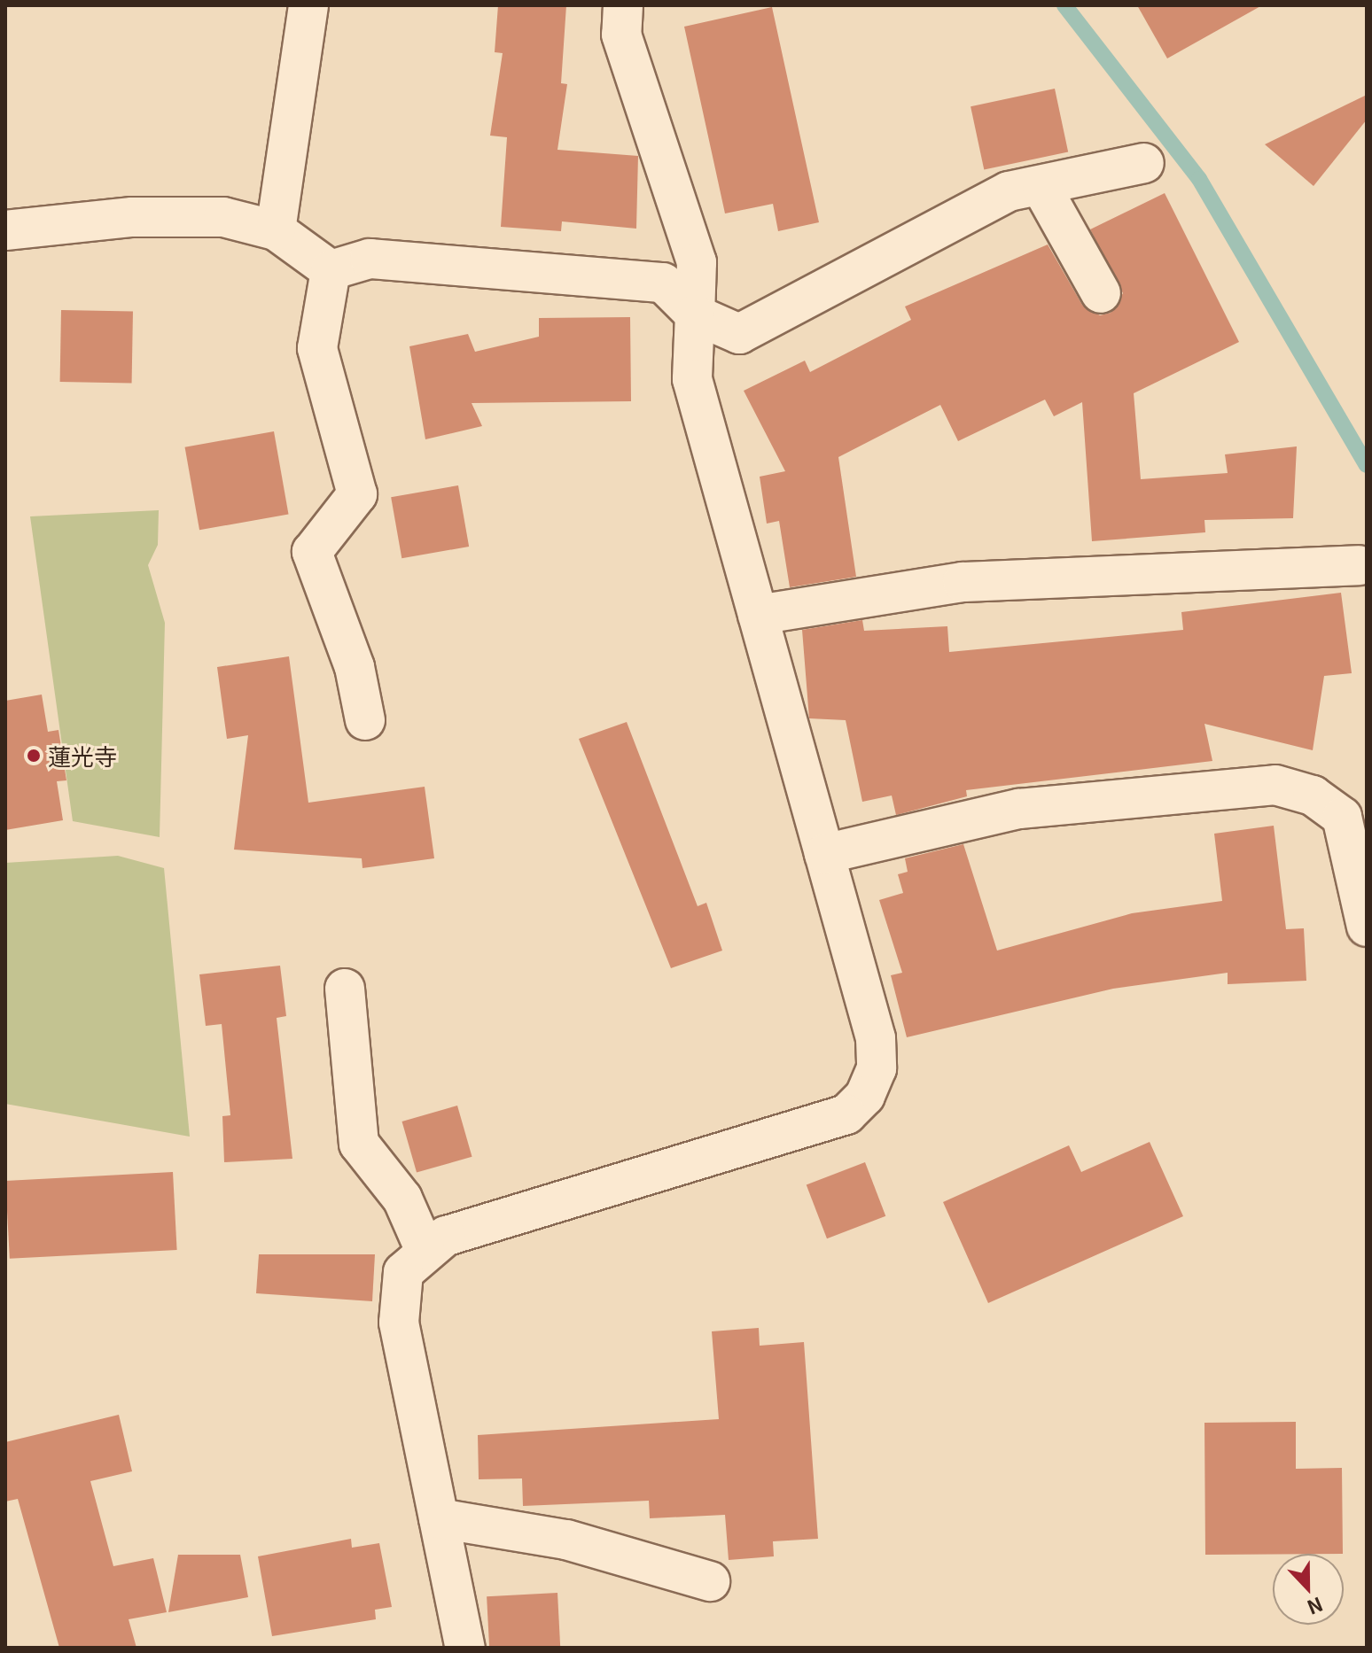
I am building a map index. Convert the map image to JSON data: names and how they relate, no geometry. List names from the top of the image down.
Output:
{
  "places": ["蓮光寺"],
  "north": "bottom"
}
